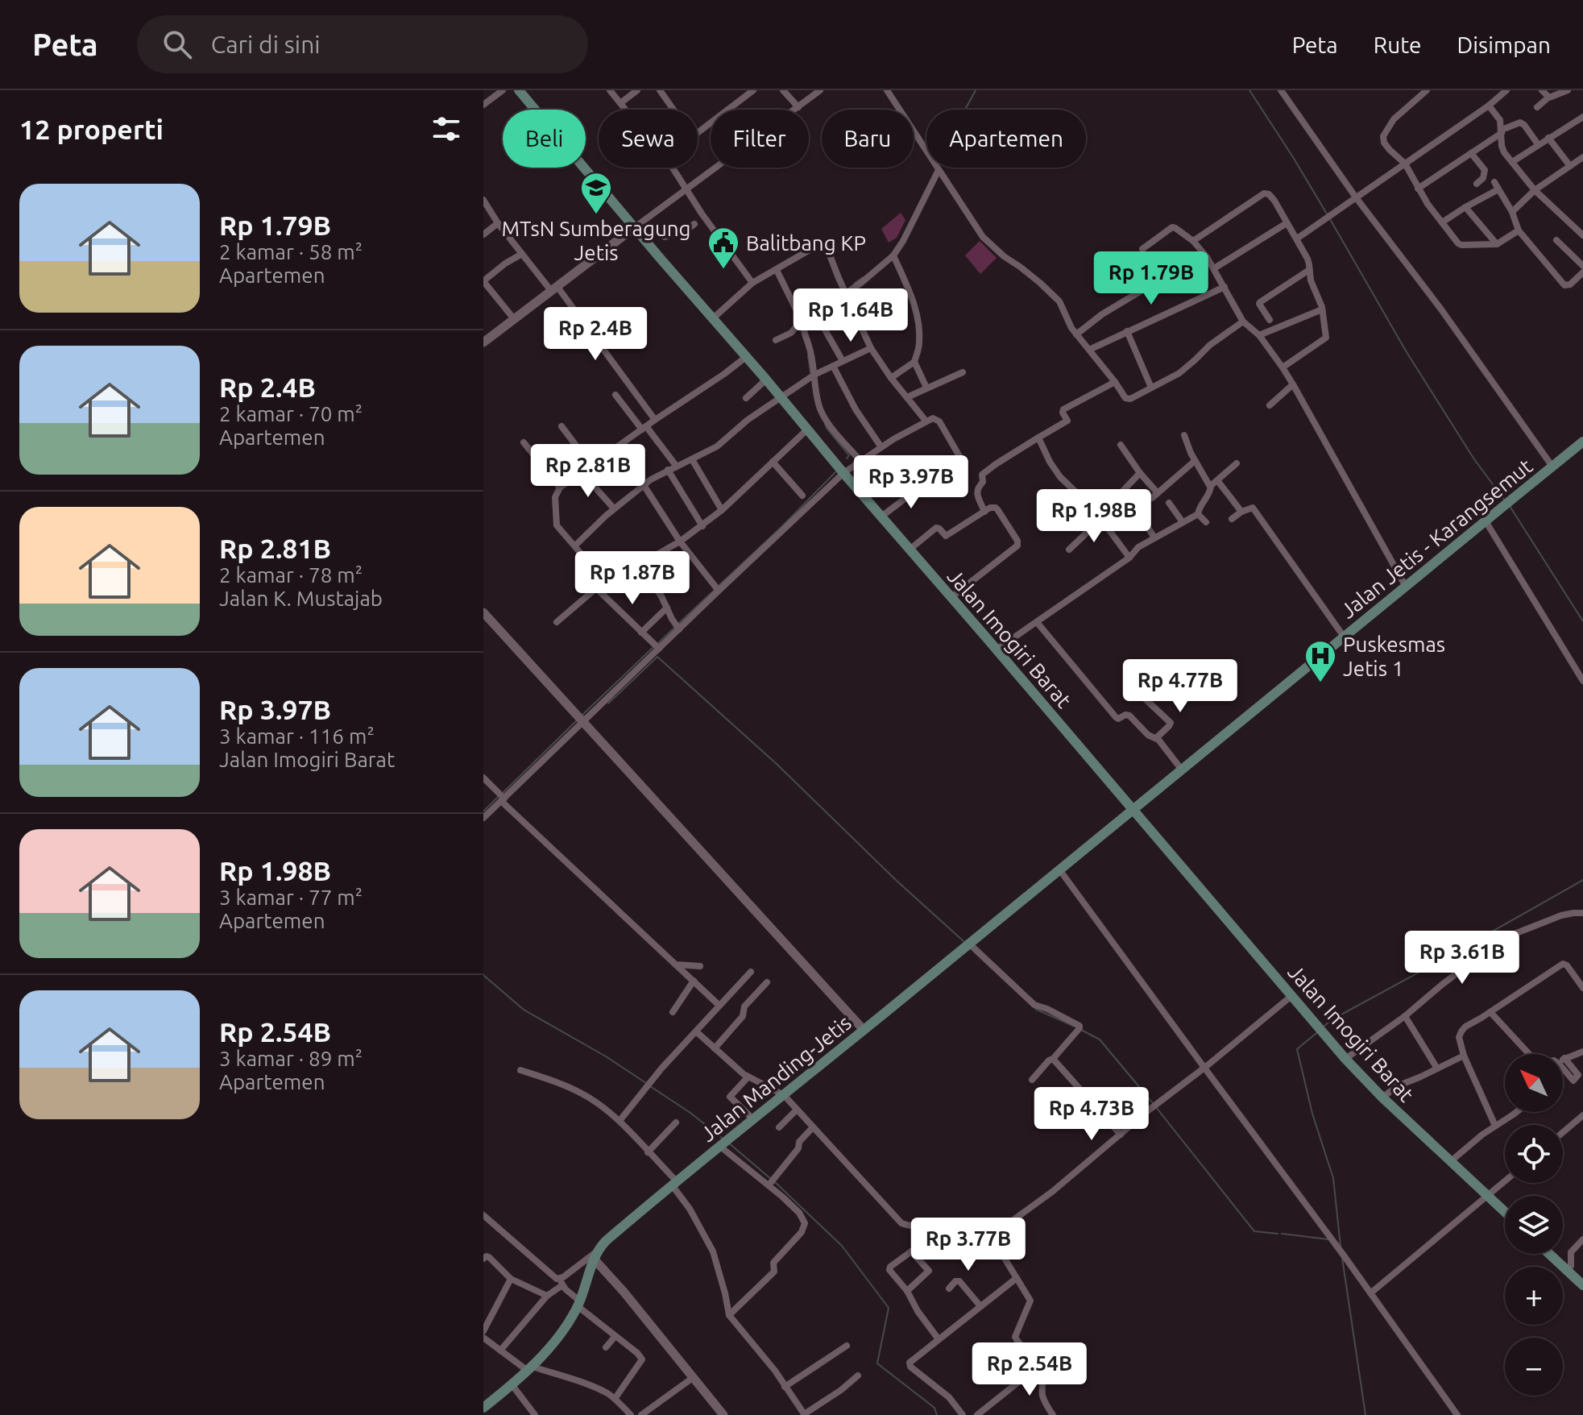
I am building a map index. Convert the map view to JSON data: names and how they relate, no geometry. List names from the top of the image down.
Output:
{
  "streets": {
    "main road": ["Jalan Jetis - Karangsemut", "Jalan Imogiri Barat", "Jalan Manding-Jetis"]
  },
  "crossings": [
    ["Jalan Jetis - Karangsemut", "Jalan Imogiri Barat"],
    ["Jalan Jetis - Karangsemut", "Jalan Manding-Jetis"],
    ["Jalan Imogiri Barat", "Jalan Manding-Jetis"]
  ],
  "places": {
    "school or university": ["MTsN Sumberagung Jetis"],
    "public building": ["Balitbang KP"],
    "hospital": ["Puskesmas Jetis 1"]
  },
  "north": "top left",
  "page": {
    "header": "Peta",
    "search": "Cari di sini",
    "nav": ["Peta", "Rute", "Disimpan"],
    "heading": "12 properti",
    "chip": [
      "Beli",
      "Sewa",
      "Filter",
      "Baru",
      "Apartemen"
    ],
    "list": [
      {
        "name": "Rp 1.79B",
        "note": "2 kamar · 58 m² · Apartemen"
      },
      {
        "name": "Rp 2.4B",
        "note": "2 kamar · 70 m² · Apartemen"
      },
      {
        "name": "Rp 2.81B",
        "note": "2 kamar · 78 m² · Jalan K. Mustajab"
      },
      {
        "name": "Rp 3.97B",
        "note": "3 kamar · 116 m² · Jalan Imogiri Barat"
      },
      {
        "name": "Rp 1.98B",
        "note": "3 kamar · 77 m² · Apartemen"
      },
      {
        "name": "Rp 2.54B",
        "note": "3 kamar · 89 m² · Apartemen"
      }
    ],
    "price": [
      "Rp 1.79B",
      "Rp 1.64B",
      "Rp 2.4B",
      "Rp 2.81B",
      "Rp 3.97B",
      "Rp 1.98B",
      "Rp 1.87B",
      "Rp 4.77B",
      "Rp 3.61B",
      "Rp 4.73B",
      "Rp 3.77B",
      "Rp 2.54B"
    ],
    "map_buttons": ["+", "−"]
  }
}
